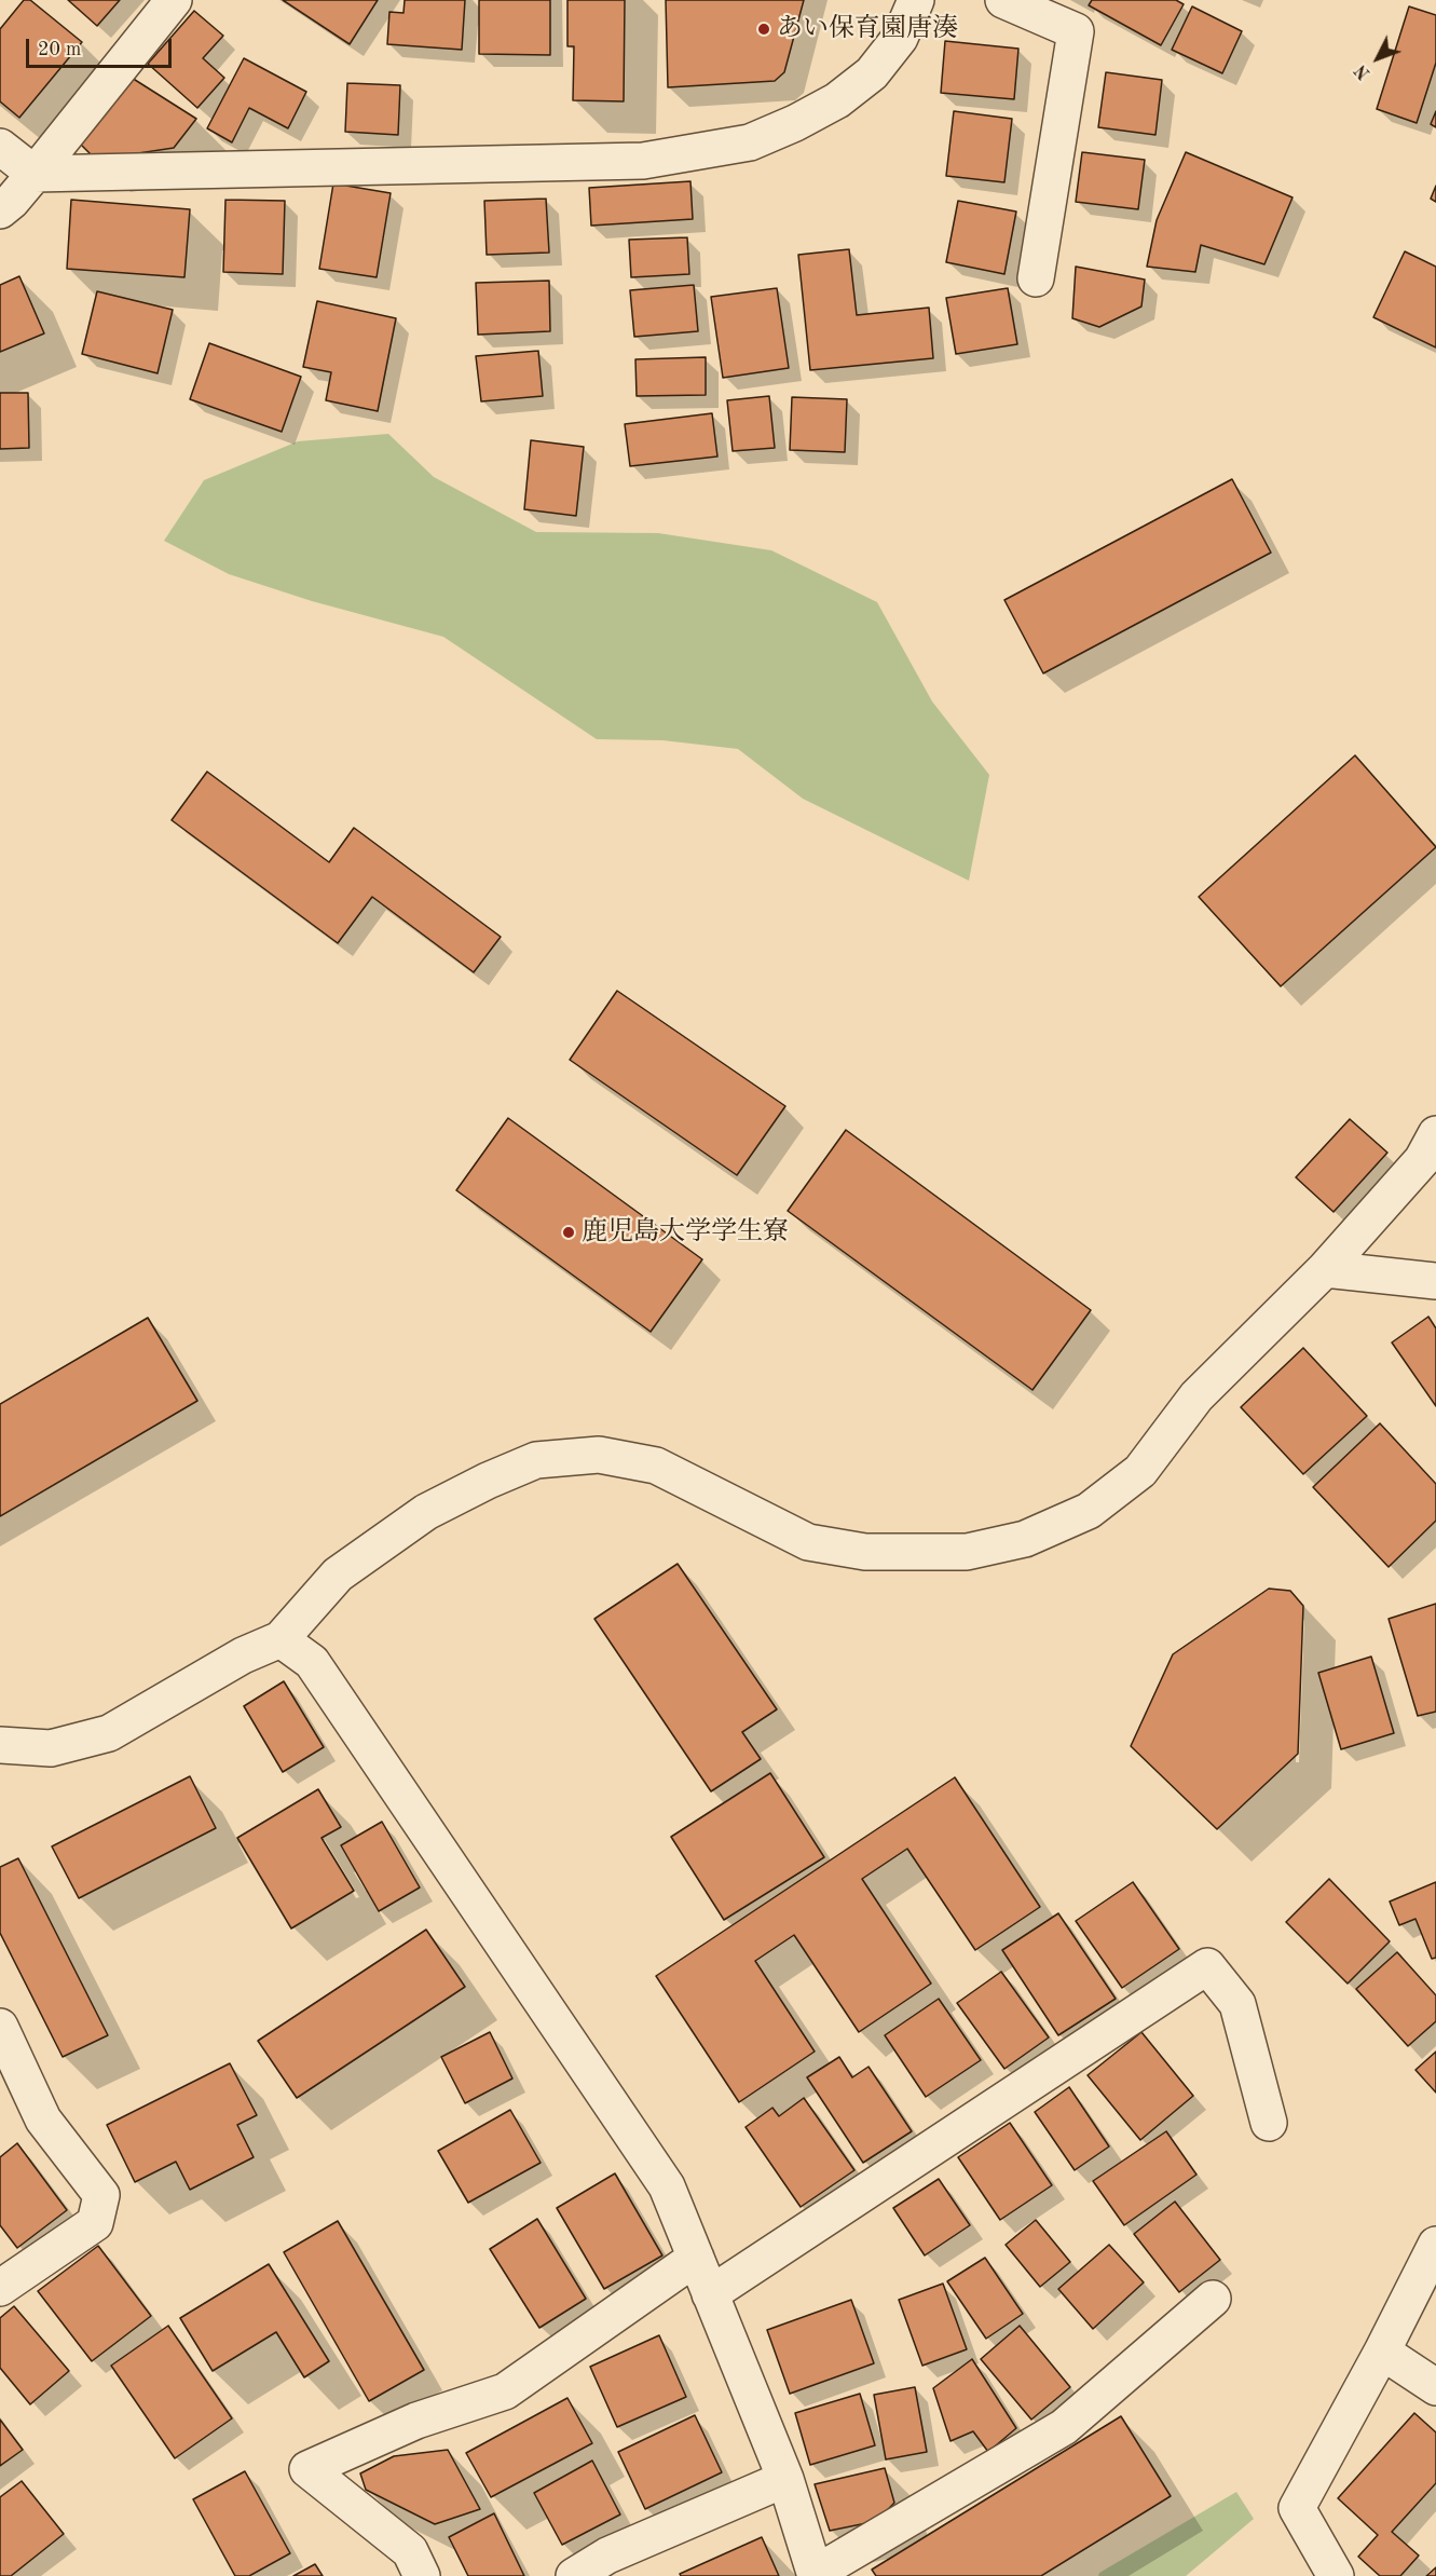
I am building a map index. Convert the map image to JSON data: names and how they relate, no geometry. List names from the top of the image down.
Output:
{
  "places": ["あい保育園唐湊", "鹿児島大学学生寮"],
  "scale_bar": "20 m",
  "north": "bottom left"
}
